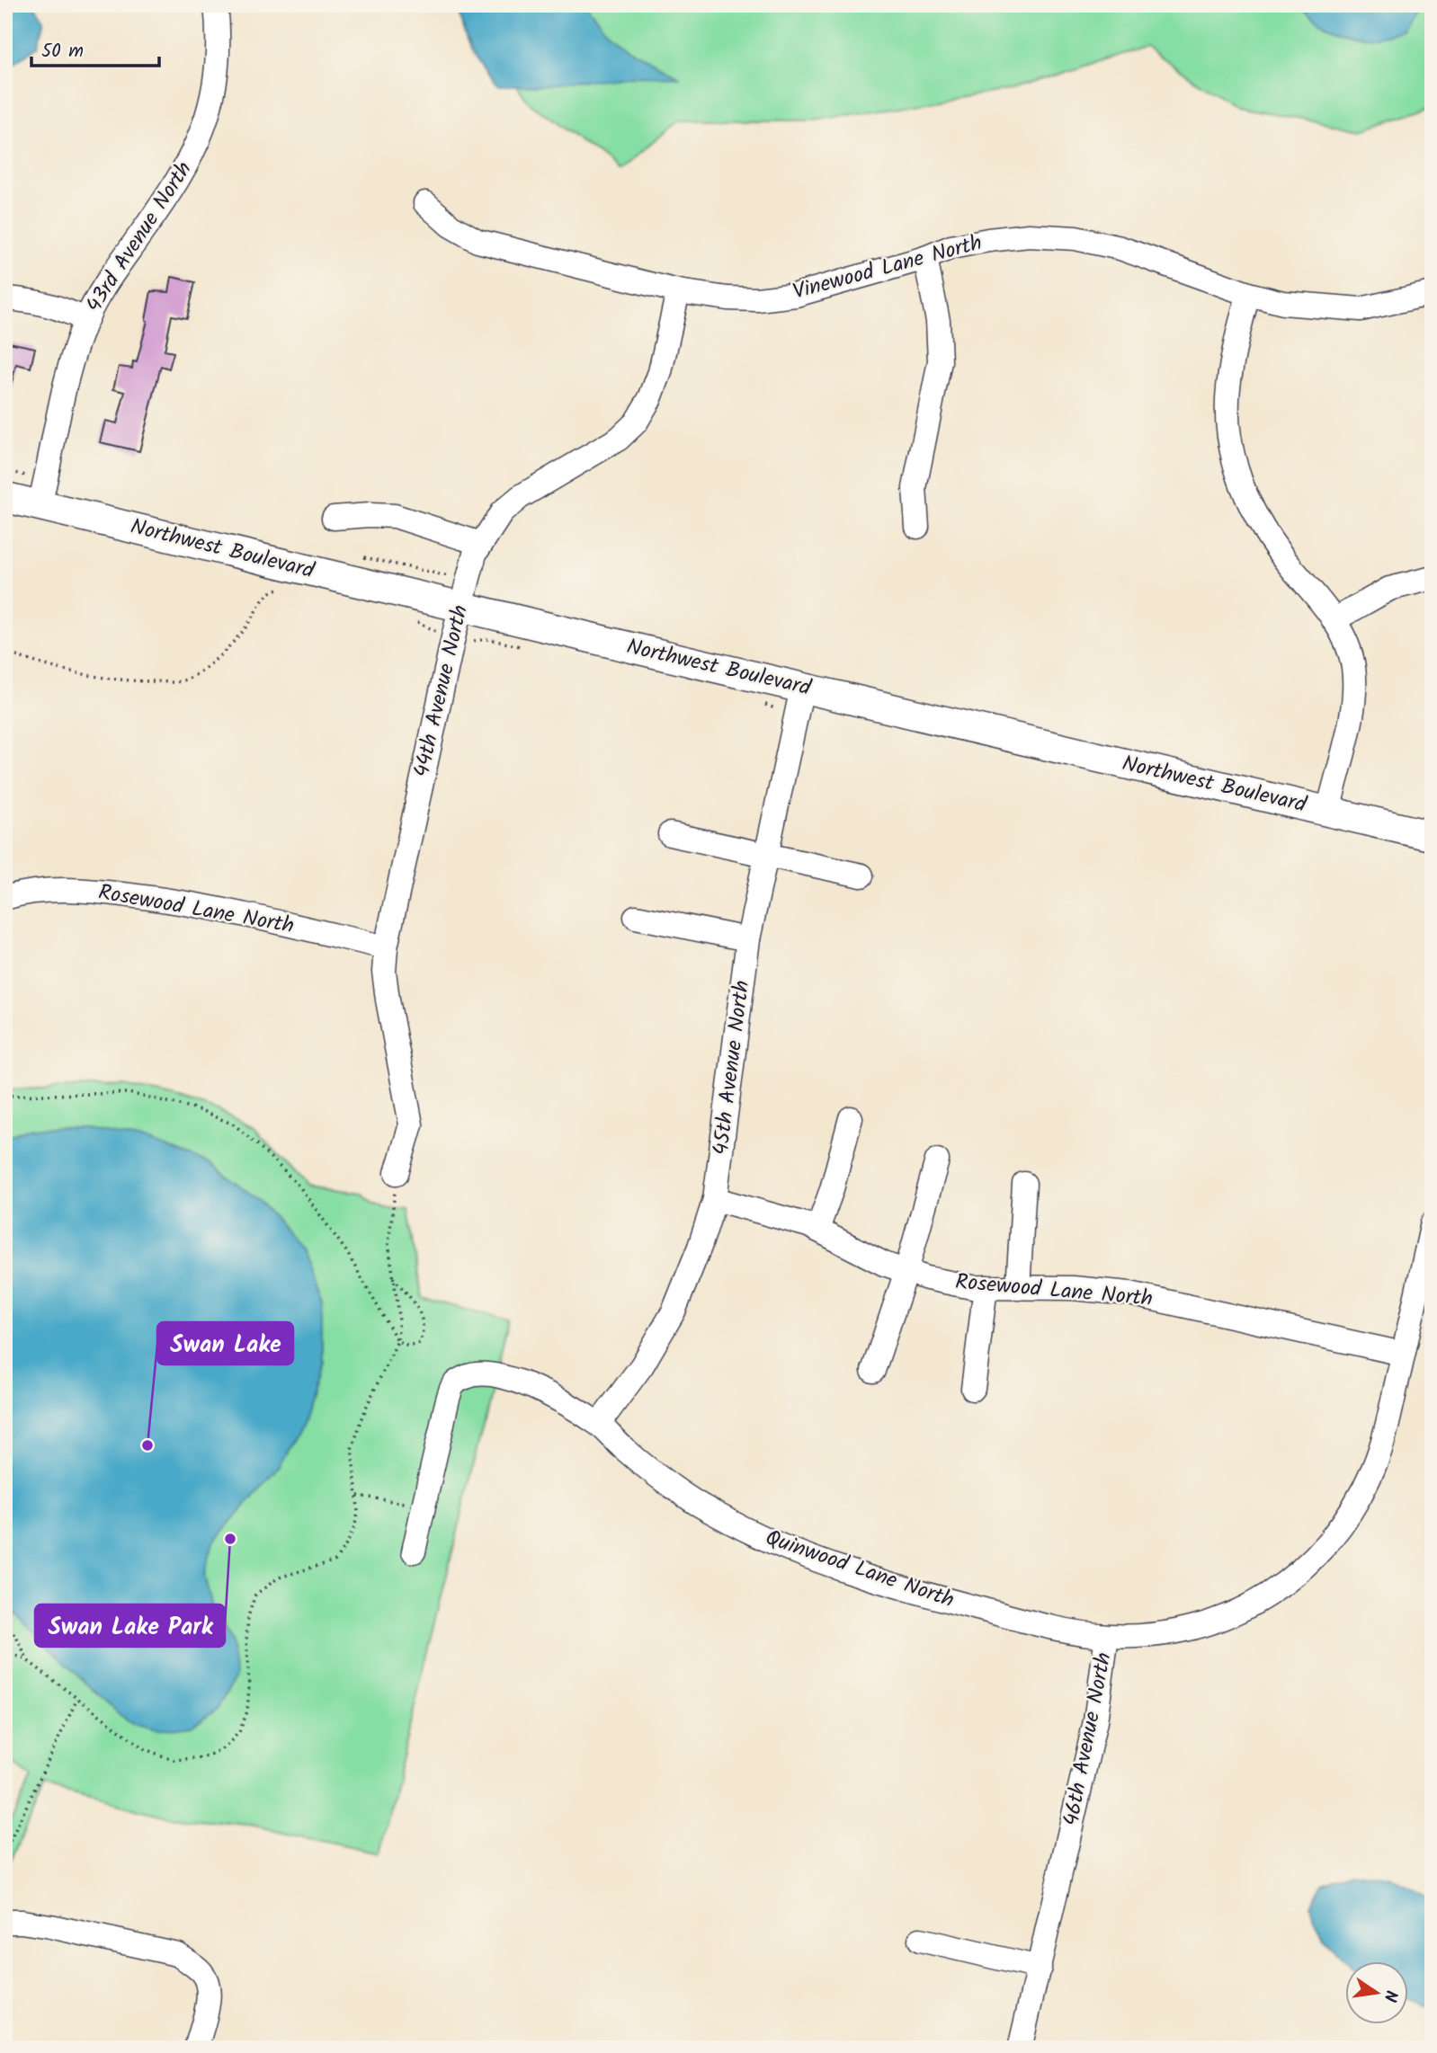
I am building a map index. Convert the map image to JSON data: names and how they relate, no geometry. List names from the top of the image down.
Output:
{
  "streets": {
    "main road": ["Northwest Boulevard"],
    "street": [
      "43rd Avenue North",
      "Vinewood Lane North",
      "44th Avenue North",
      "Rosewood Lane North",
      "45th Avenue North",
      "Quinwood Lane North",
      "46th Avenue North"
    ]
  },
  "crossings": [
    ["43rd Avenue North", "Northwest Boulevard"],
    ["Vinewood Lane North", "44th Avenue North"],
    ["Northwest Boulevard", "44th Avenue North"],
    ["Northwest Boulevard", "45th Avenue North"],
    ["44th Avenue North", "Rosewood Lane North"],
    ["Rosewood Lane North", "45th Avenue North"],
    ["Rosewood Lane North", "46th Avenue North"],
    ["45th Avenue North", "Quinwood Lane North"],
    ["Quinwood Lane North", "46th Avenue North"]
  ],
  "places": ["Swan Lake", "Swan Lake Park"],
  "scale_bar": "50 m",
  "north": "right"
}
